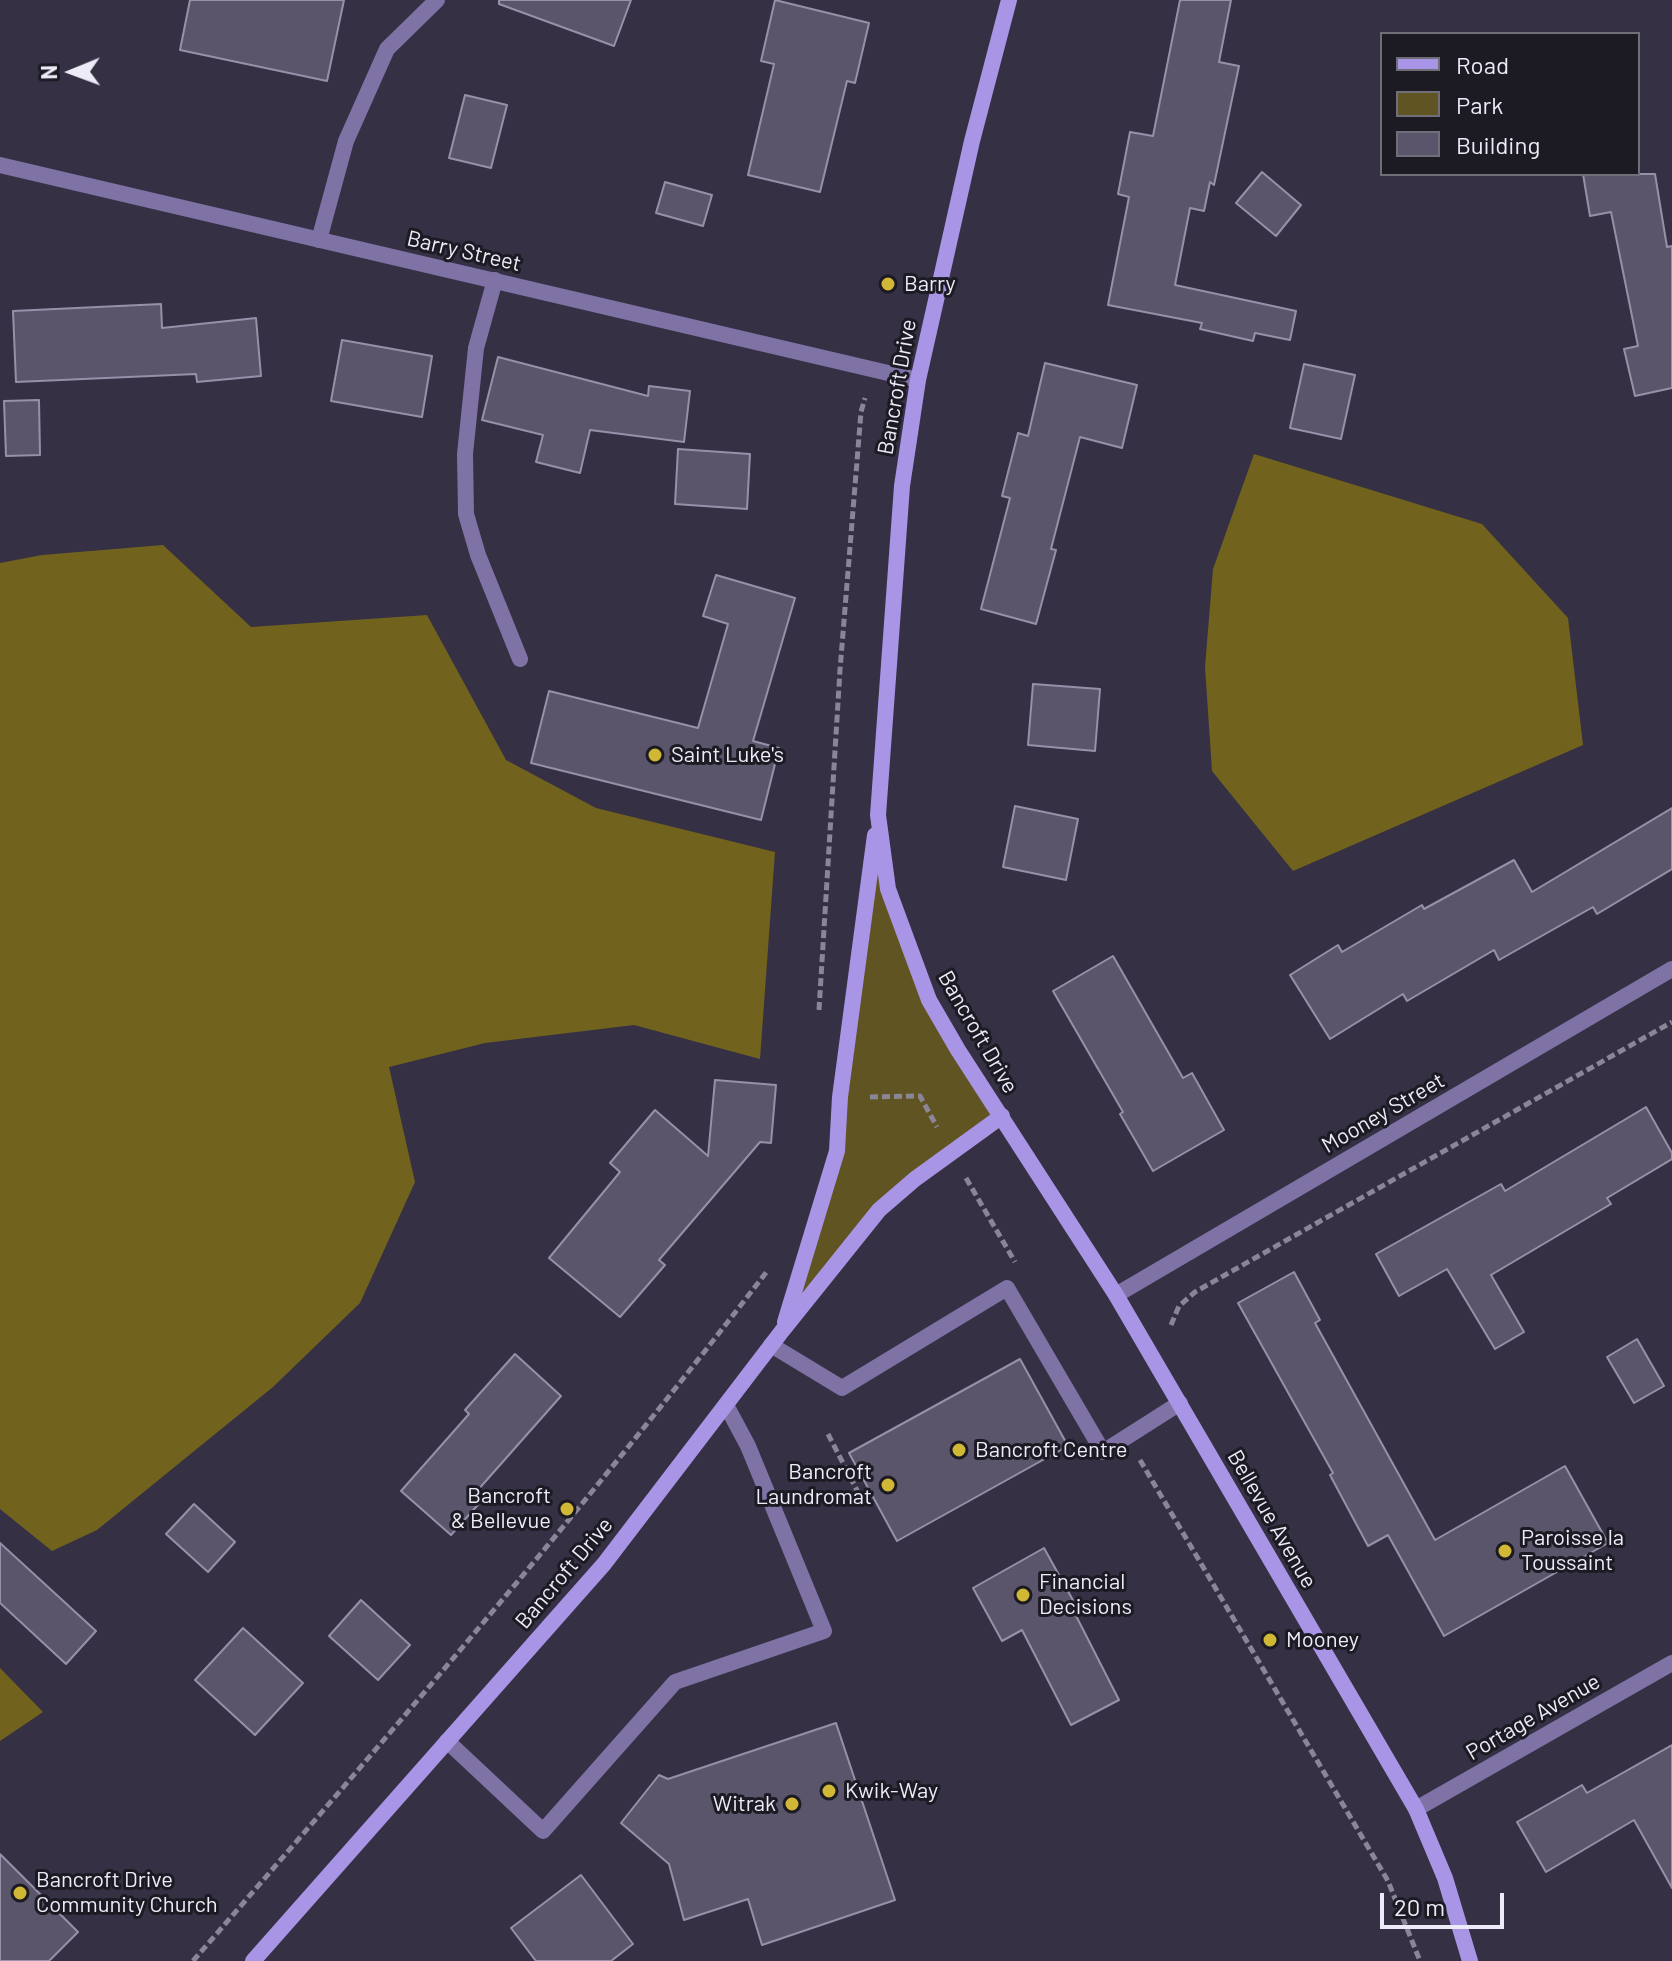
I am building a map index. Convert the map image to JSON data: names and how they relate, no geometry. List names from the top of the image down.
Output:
{
  "streets": {
    "main road": ["Bancroft Drive", "Bellevue Avenue"],
    "street": ["Barry Street", "Mooney Street", "Portage Avenue"]
  },
  "crossings": [
    ["Barry Street", "Bancroft Drive"],
    ["Bancroft Drive", "Bellevue Avenue"],
    ["Mooney Street", "Bellevue Avenue"],
    ["Bellevue Avenue", "Portage Avenue"]
  ],
  "places": [
    "Barry",
    "Saint Luke's",
    "Bancroft Centre",
    "Bancroft Laundromat",
    "Bancroft & Bellevue",
    "Paroisse la Toussaint",
    "Financial Decisions",
    "Mooney",
    "Kwik-Way",
    "Witrak",
    "Bancroft Drive Community Church"
  ],
  "legend": ["Road", "Park", "Building"],
  "scale_bar": "20 m",
  "north": "left"
}
